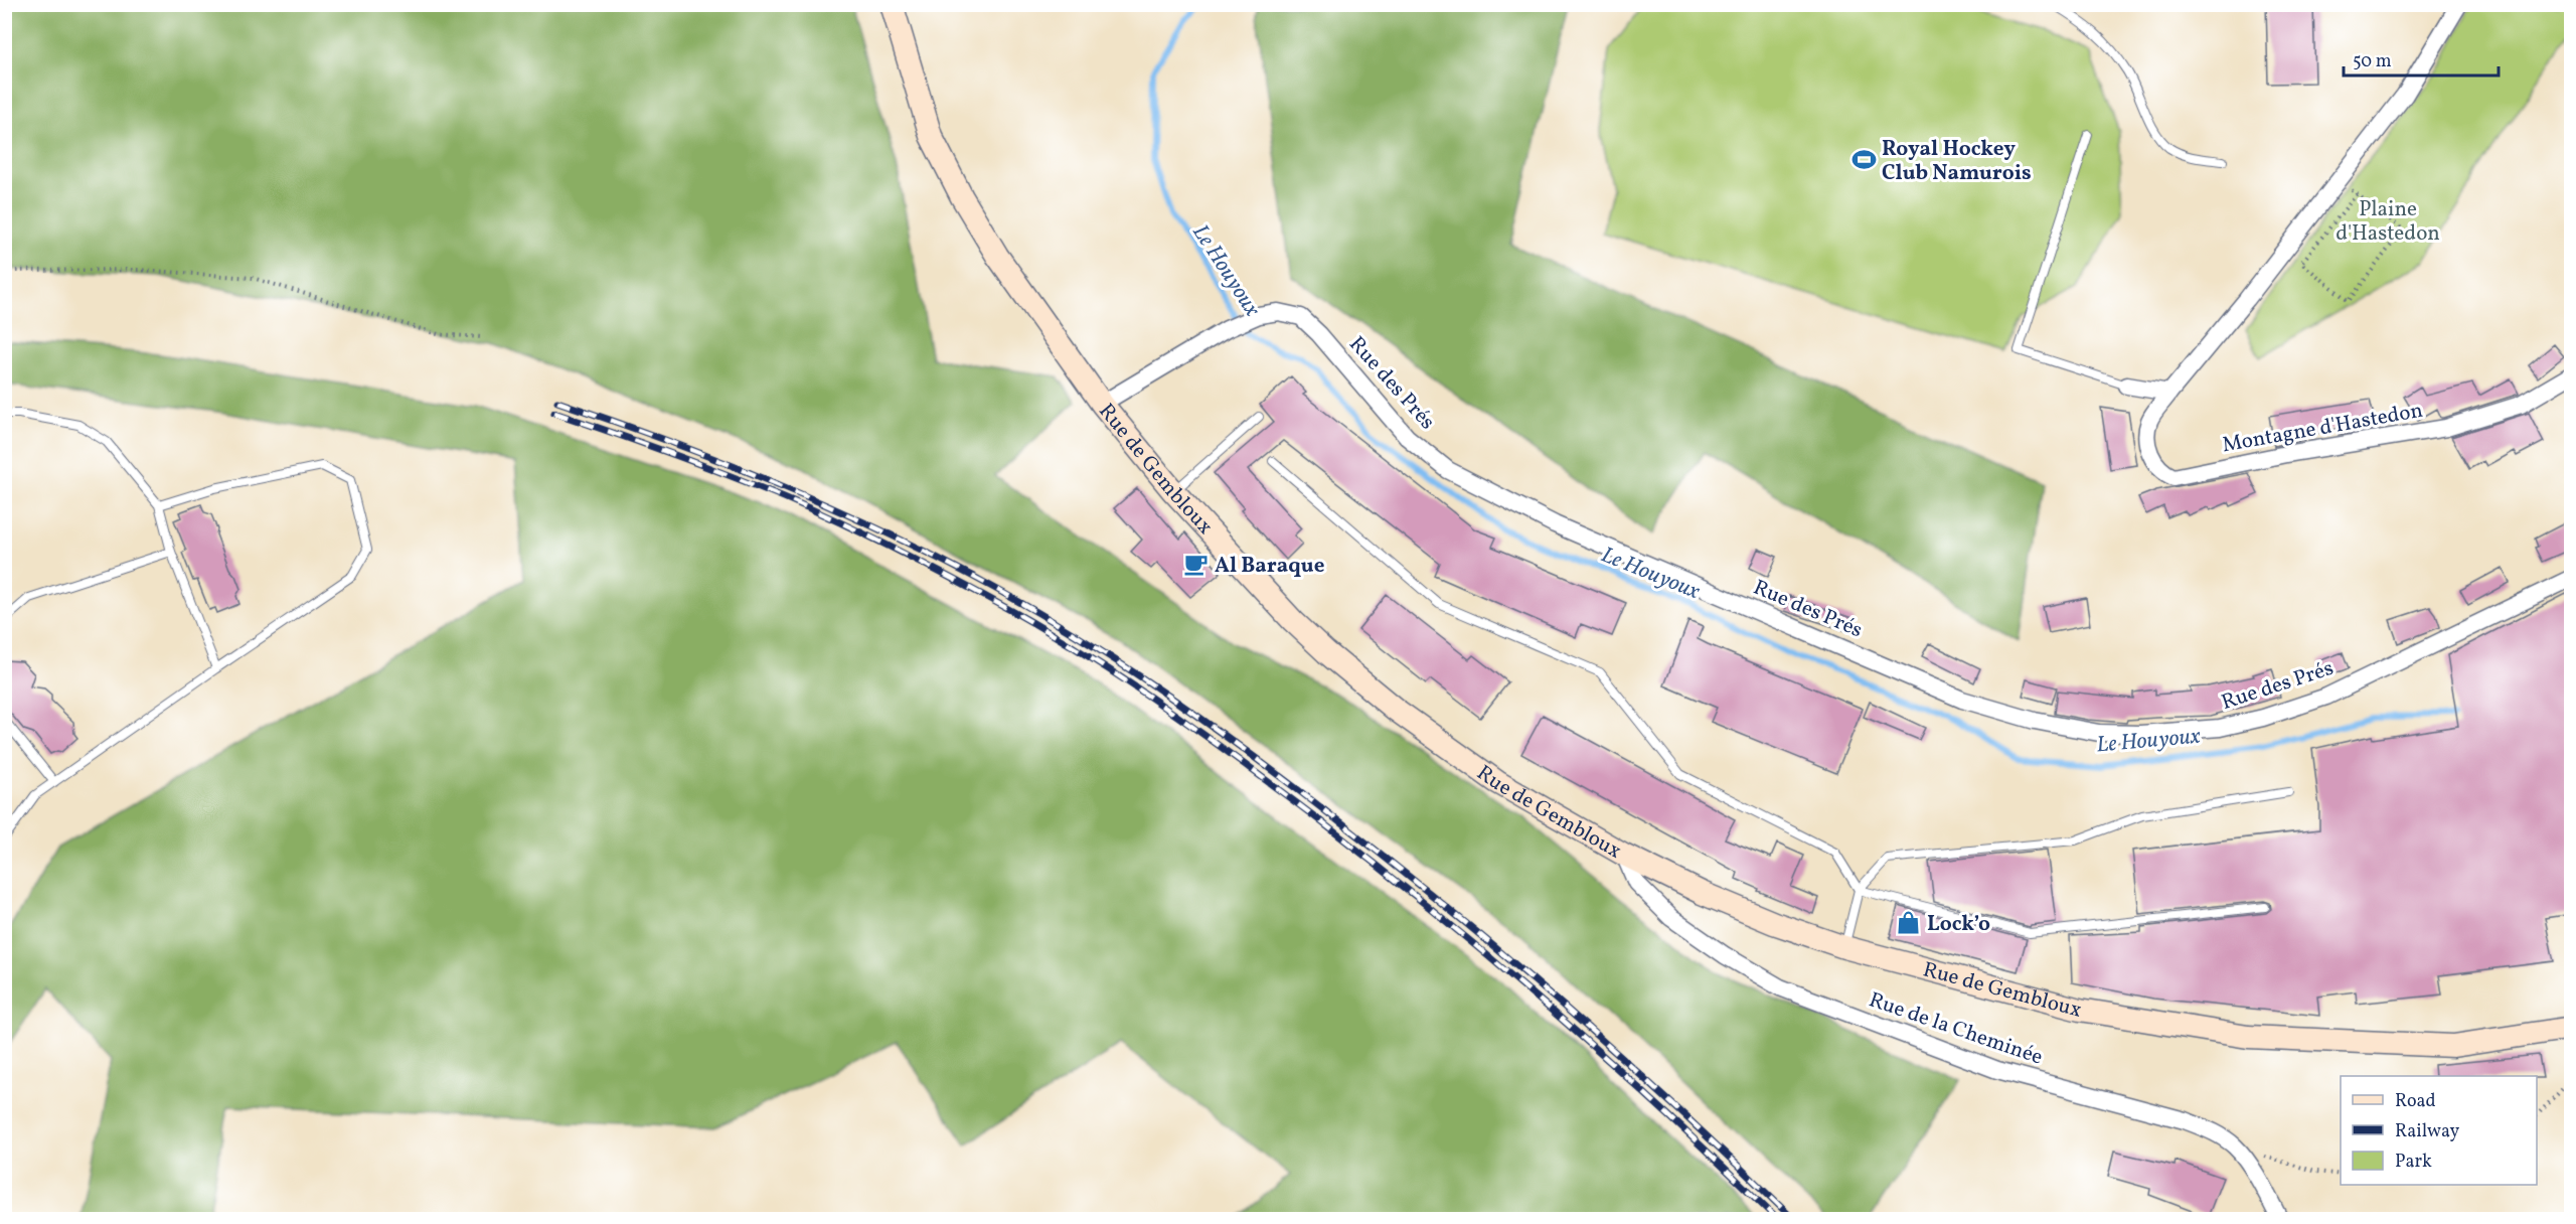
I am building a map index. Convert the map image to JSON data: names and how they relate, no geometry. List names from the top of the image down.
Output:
{
  "streets": {
    "main road": ["Rue de Gembloux"],
    "street": ["Rue des Prés", "Montagne d'Hastedon", "Rue de la Cheminée"]
  },
  "crossings": [
    ["Rue des Prés", "Rue de Gembloux"],
    ["Rue de Gembloux", "Rue de la Cheminée"]
  ],
  "water": ["Le Houyoux"],
  "parks": ["Plaine d'Hastedon"],
  "places": {
    "sports": ["Royal Hockey Club Namurois"],
    "cafe": ["Al Baraque"],
    "shop": ["Lock’o"]
  },
  "legend": ["Road", "Railway", "Park"],
  "scale_bar": "50 m"
}
